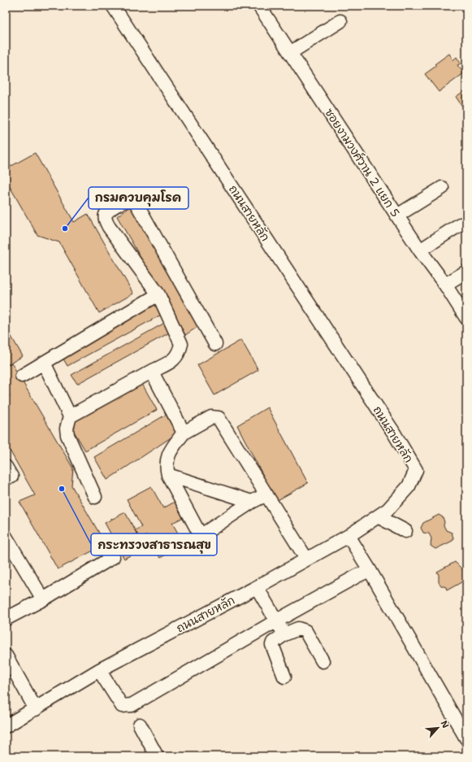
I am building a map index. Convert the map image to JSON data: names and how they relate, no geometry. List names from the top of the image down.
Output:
{
  "streets": {
    "street": ["ซอยงามวงศ์วาน 2 แยก 5", "ถนนสายหลัก"]
  },
  "places": ["กรมควบคุมโรค", "กระทรวงสาธารณสุข"],
  "north": "top right"
}
